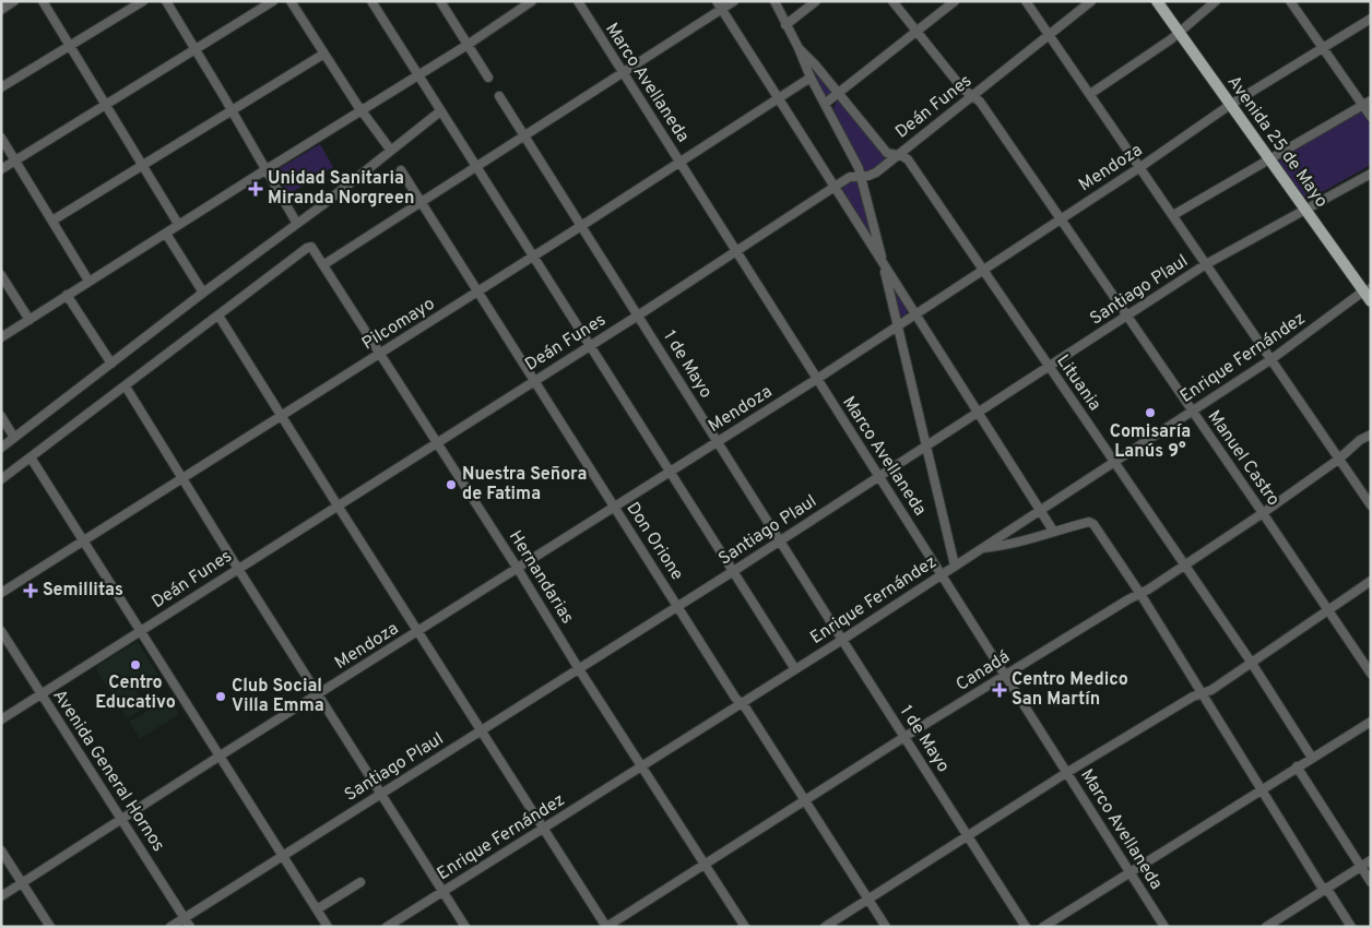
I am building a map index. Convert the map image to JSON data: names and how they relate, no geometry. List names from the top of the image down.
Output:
{
  "streets": {
    "main road": ["Avenida 25 de Mayo"],
    "street": [
      "Marco Avellaneda",
      "Deán Funes",
      "Mendoza",
      "Santiago Plaul",
      "Pilcomayo",
      "Enrique Fernández",
      "1 de Mayo",
      "Lituania",
      "Manuel Castro",
      "Don Orione",
      "Hernandarias",
      "Canadá",
      "Avenida General Hornos"
    ]
  },
  "crossings": [
    ["Marco Avellaneda", "Deán Funes"],
    ["Marco Avellaneda", "Mendoza"],
    ["Marco Avellaneda", "Santiago Plaul"],
    ["Marco Avellaneda", "Pilcomayo"],
    ["Marco Avellaneda", "Enrique Fernández"],
    ["Marco Avellaneda", "Canadá"],
    ["Deán Funes", "1 de Mayo"],
    ["Deán Funes", "Lituania"],
    ["Deán Funes", "Manuel Castro"],
    ["Deán Funes", "Don Orione"],
    ["Deán Funes", "Hernandarias"],
    ["Deán Funes", "Avenida General Hornos"],
    ["Avenida 25 de Mayo", "Mendoza"],
    ["Avenida 25 de Mayo", "Santiago Plaul"],
    ["Avenida 25 de Mayo", "Enrique Fernández"],
    ["Mendoza", "1 de Mayo"],
    ["Mendoza", "Lituania"],
    ["Mendoza", "Manuel Castro"],
    ["Mendoza", "Don Orione"],
    ["Mendoza", "Hernandarias"],
    ["Mendoza", "Avenida General Hornos"],
    ["Santiago Plaul", "1 de Mayo"],
    ["Santiago Plaul", "Lituania"],
    ["Santiago Plaul", "Manuel Castro"],
    ["Santiago Plaul", "Don Orione"],
    ["Santiago Plaul", "Hernandarias"],
    ["Santiago Plaul", "Avenida General Hornos"],
    ["Pilcomayo", "1 de Mayo"],
    ["Pilcomayo", "Don Orione"],
    ["Pilcomayo", "Hernandarias"],
    ["Enrique Fernández", "1 de Mayo"],
    ["Enrique Fernández", "Lituania"],
    ["Enrique Fernández", "Manuel Castro"],
    ["Enrique Fernández", "Don Orione"],
    ["Enrique Fernández", "Hernandarias"],
    ["1 de Mayo", "Canadá"],
    ["Lituania", "Canadá"],
    ["Manuel Castro", "Canadá"],
    ["Don Orione", "Canadá"],
    ["Hernandarias", "Canadá"]
  ],
  "places": {
    "health": ["Unidad Sanitaria Miranda Norgreen", "Semillitas", "Centro Medico San Martín"],
    "other": [
      "Comisaría Lanús 9°",
      "Nuestra Señora de Fatima",
      "Centro Educativo",
      "Club Social Villa Emma"
    ]
  }
}
